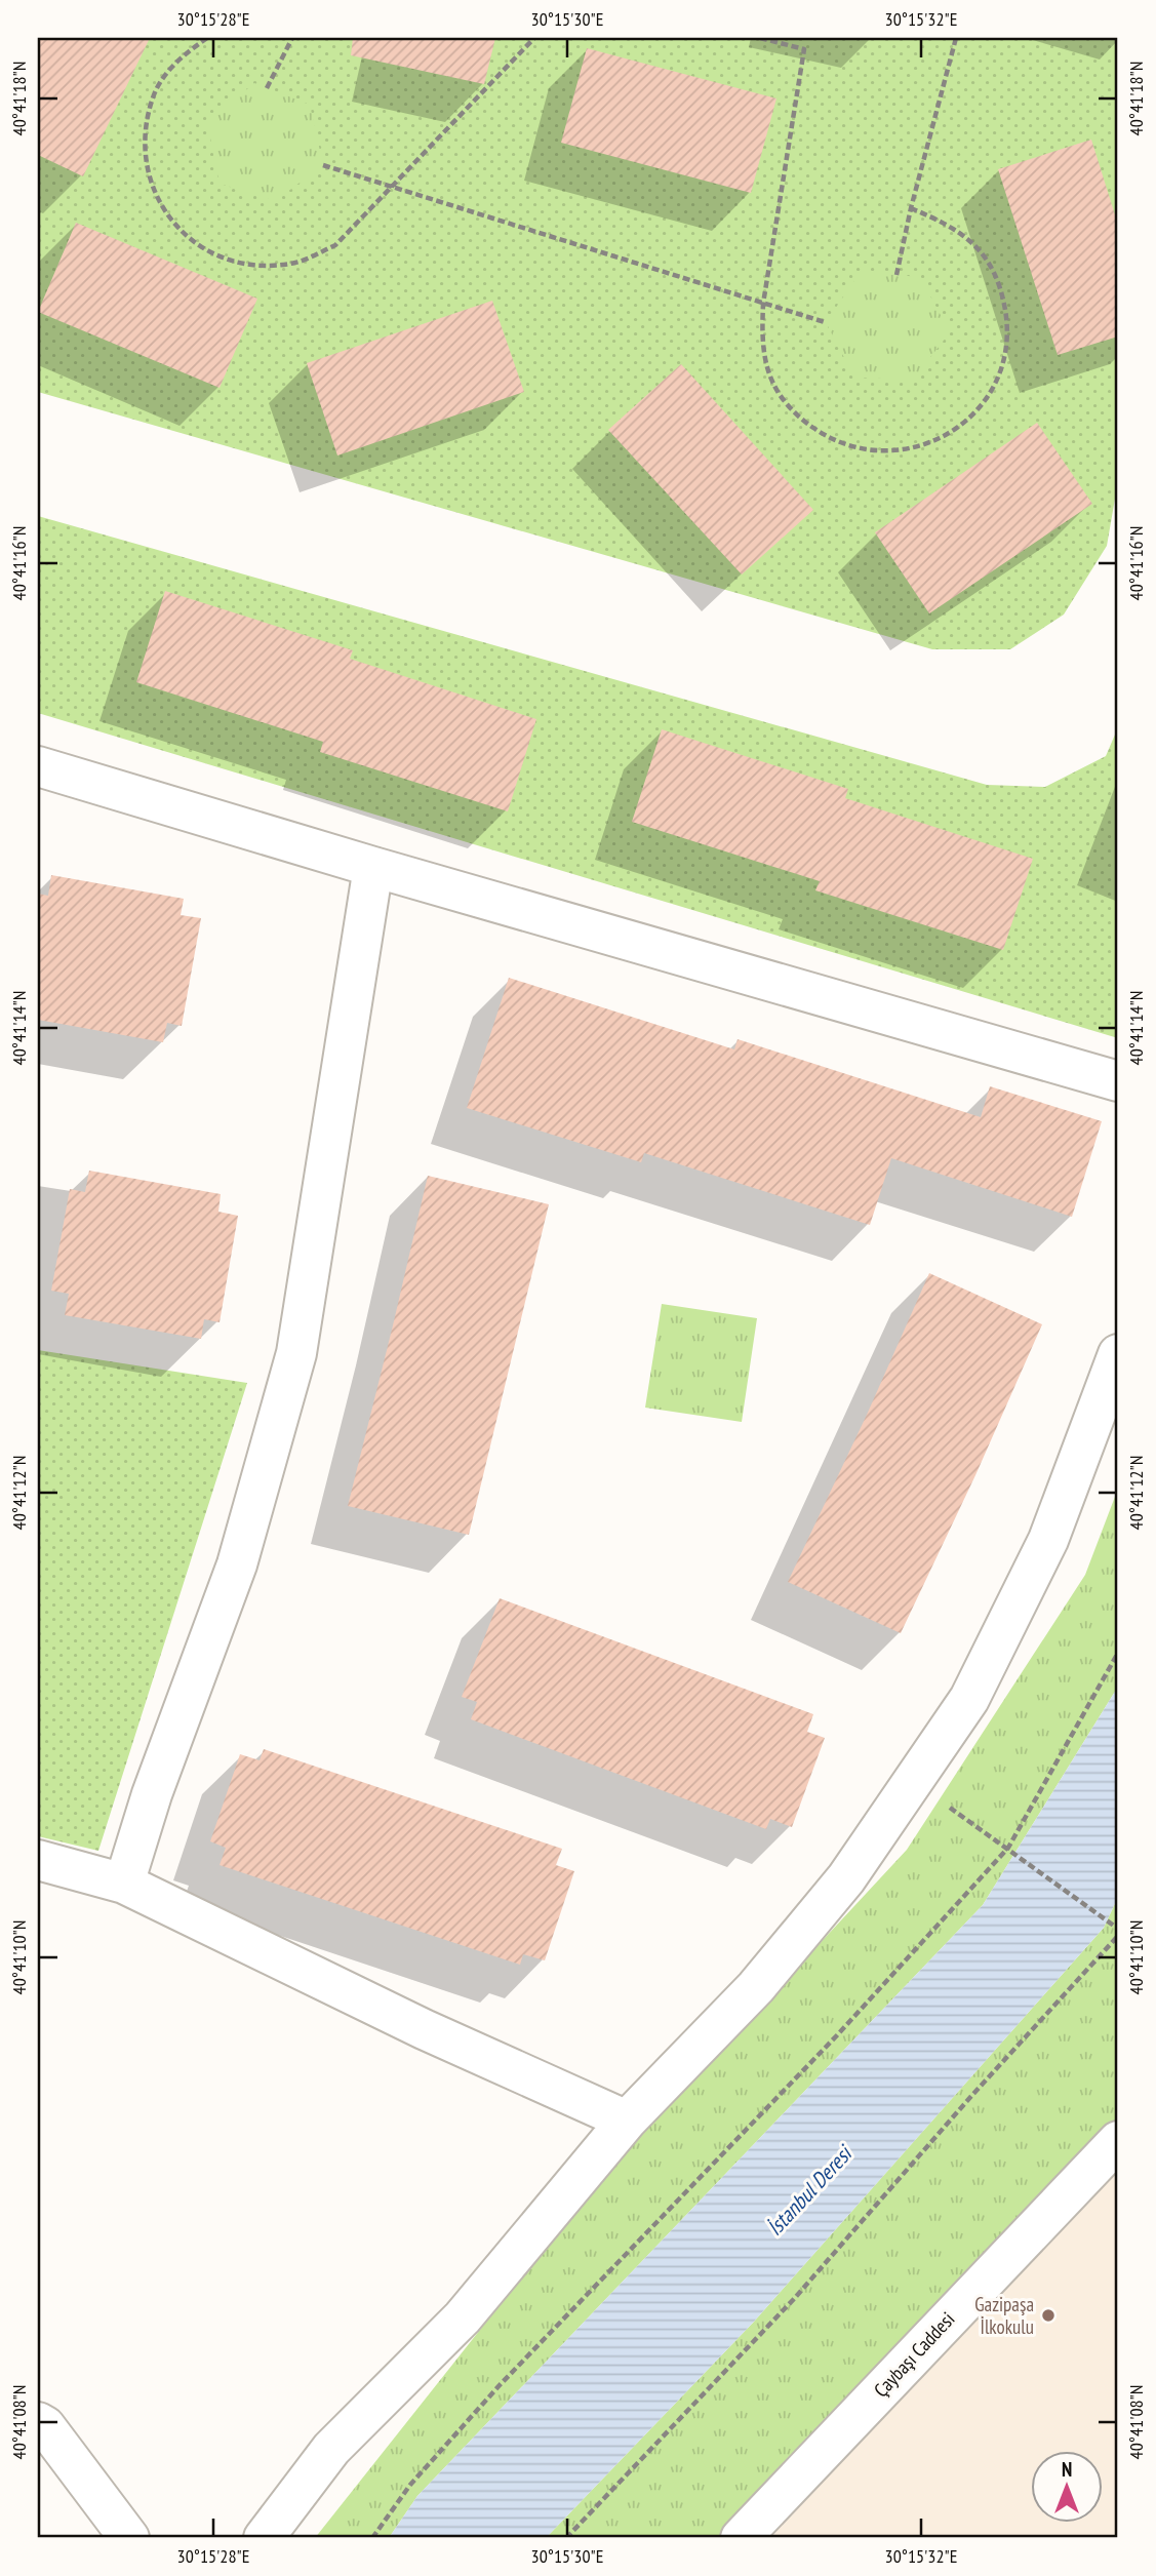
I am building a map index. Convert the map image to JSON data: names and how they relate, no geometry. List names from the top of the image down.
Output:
{
  "streets": {
    "street": ["Çaybaşı Caddesi"]
  },
  "water": ["İstanbul Deresi"],
  "places": ["Gazipaşa İlkokulu"],
  "north": "top",
  "coordinates": [
    "30°15'28\"E",
    "30°15'30\"E",
    "30°15'32\"E",
    "40°41'18\"N",
    "40°41'16\"N",
    "40°41'14\"N",
    "40°41'12\"N",
    "40°41'10\"N",
    "40°41'08\"N"
  ]
}
